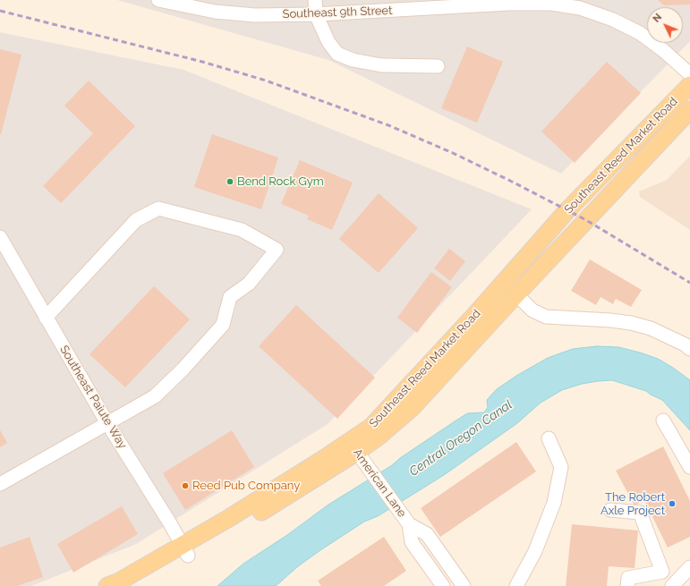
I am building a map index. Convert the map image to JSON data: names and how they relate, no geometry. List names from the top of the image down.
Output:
{
  "streets": {
    "main road": ["Southeast Reed Market Road"],
    "street": ["Southeast 9th Street", "Southeast Paiute Way", "American Lane"]
  },
  "crossings": [
    ["Southeast Reed Market Road", "Southeast Paiute Way"],
    ["Southeast Reed Market Road", "American Lane"]
  ],
  "water": ["Central Oregon Canal"],
  "places": ["Bend Rock Gym", "Reed Pub Company", "The Robert Axle Project"],
  "north": "top left"
}
